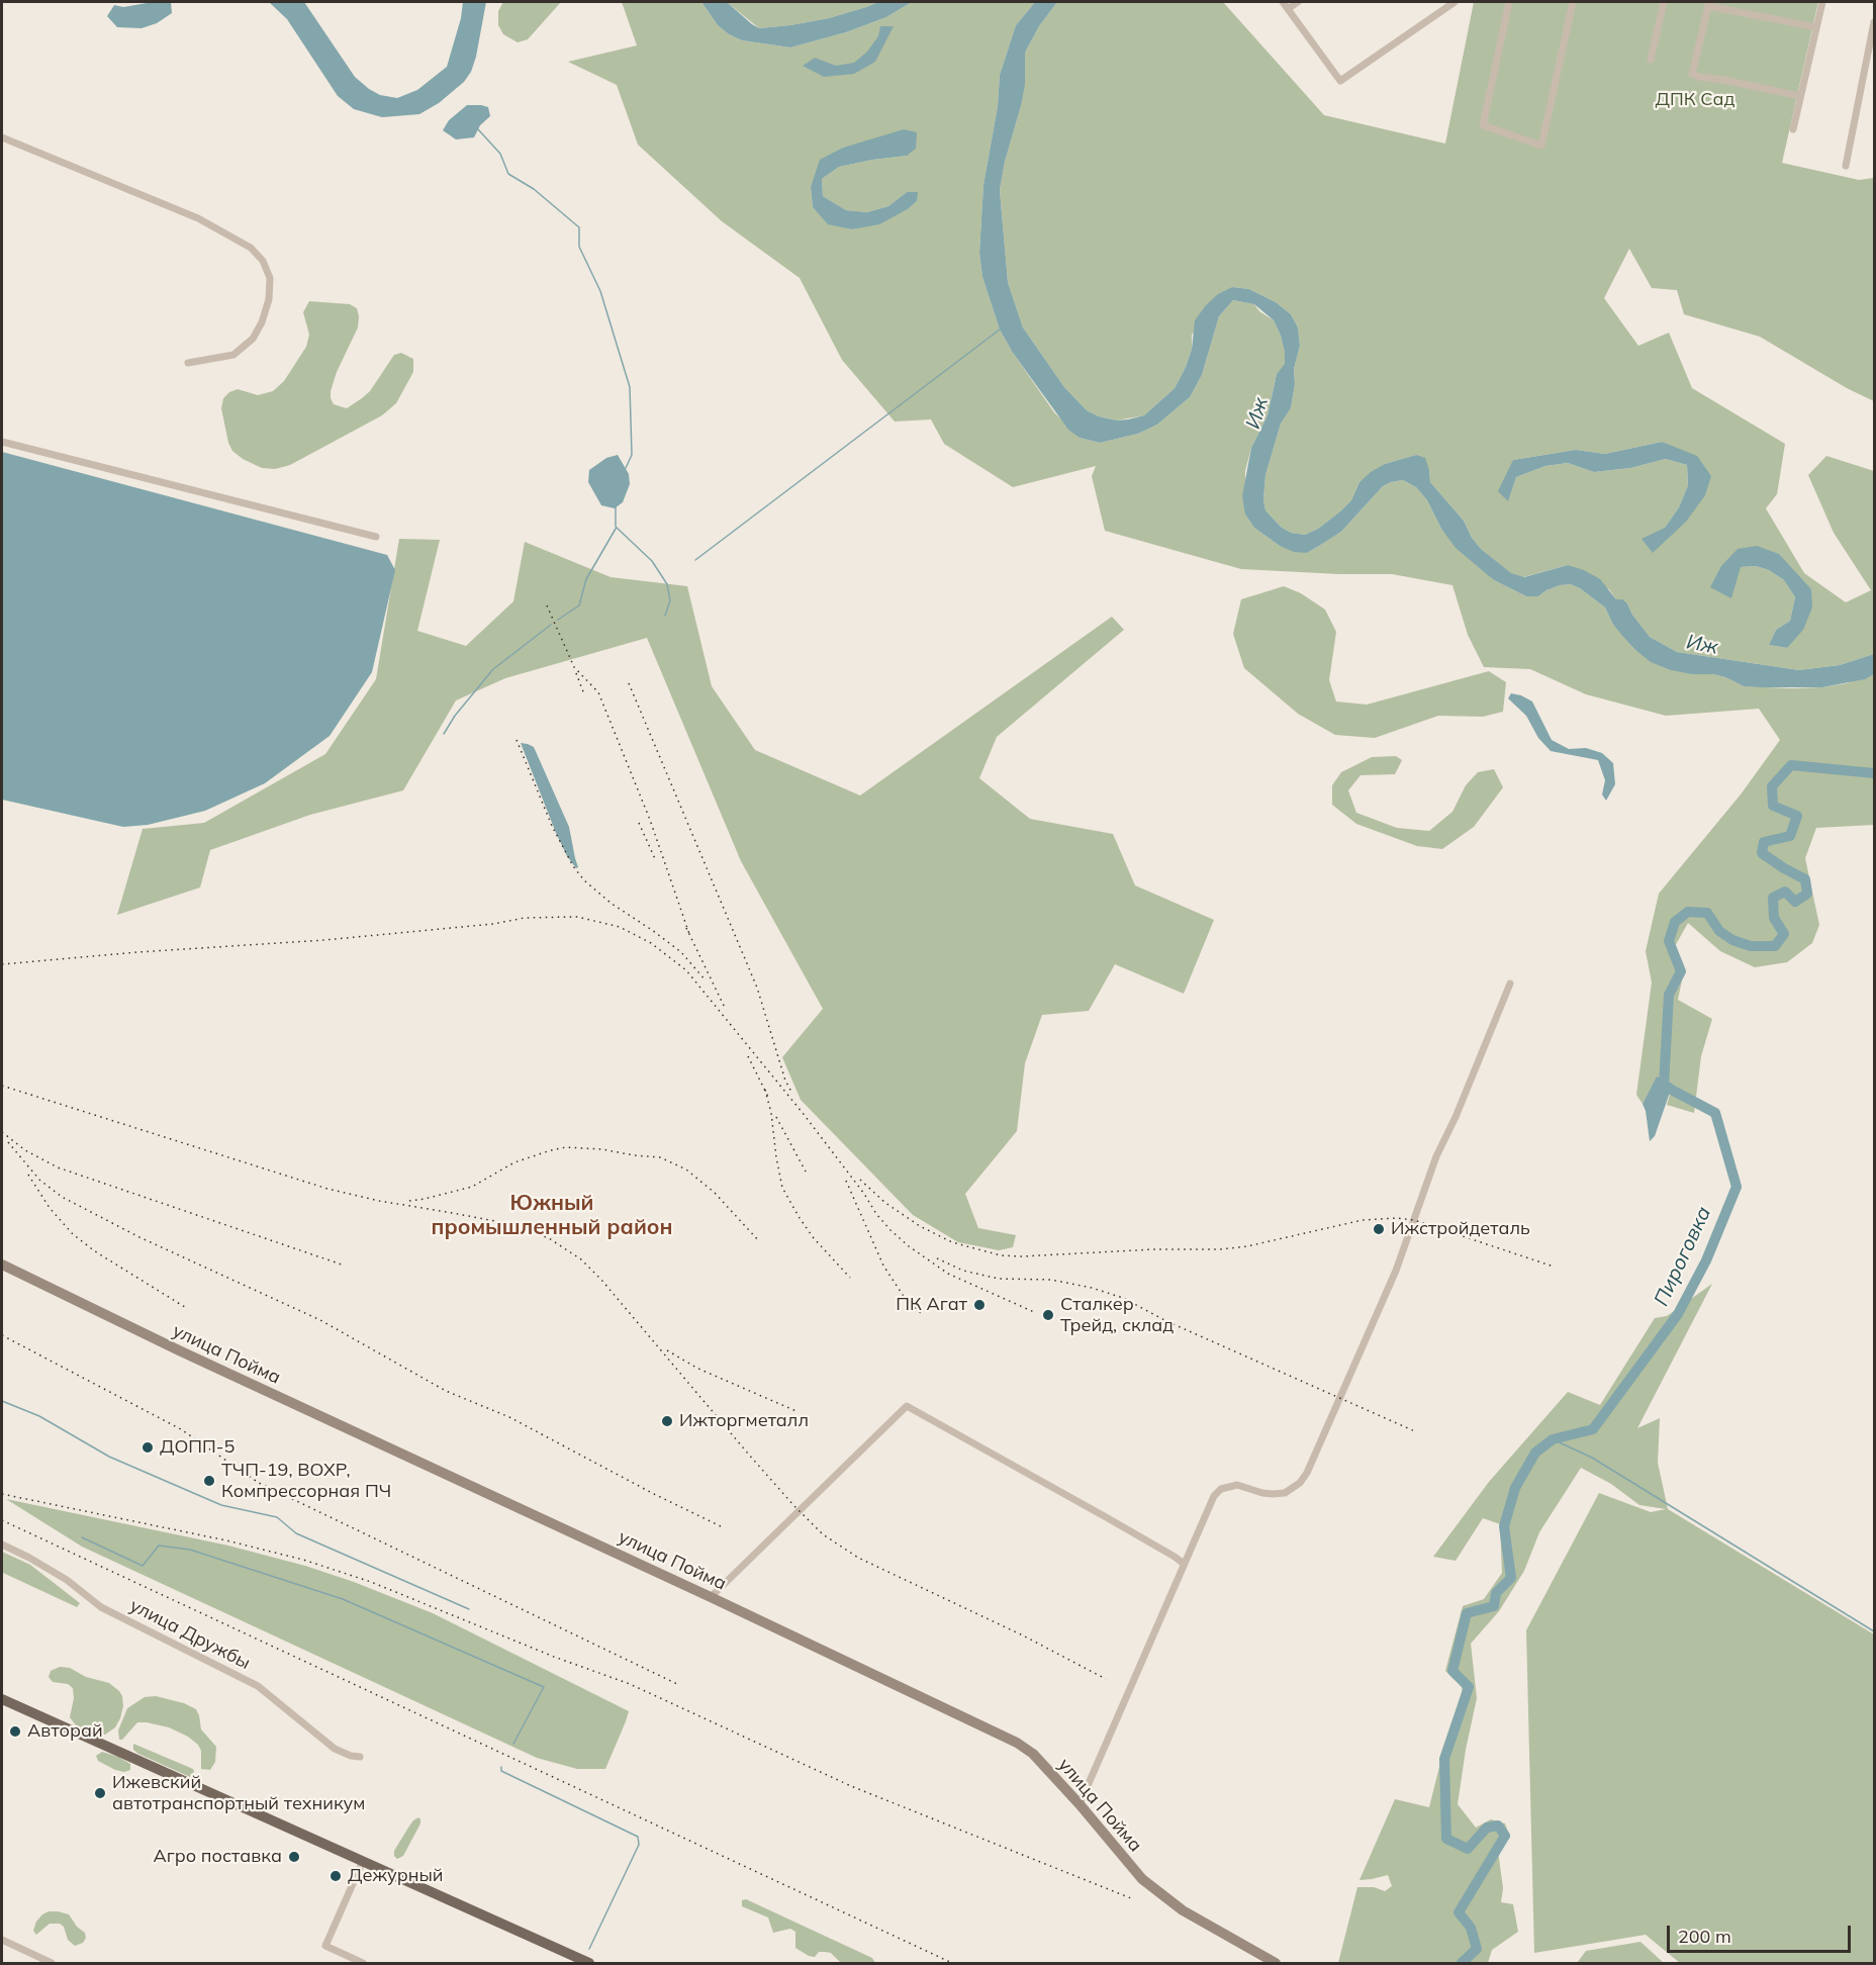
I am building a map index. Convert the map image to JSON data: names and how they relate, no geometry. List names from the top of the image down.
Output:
{
  "streets": {
    "main road": ["улица Пойма"],
    "street": ["улица Дружбы"]
  },
  "districts": ["Южный промышленный район"],
  "water": ["Иж", "Пироговка"],
  "parks": ["ДПК Сад"],
  "places": [
    "Ижстройдеталь",
    "ПК Агат",
    "Сталкер Трейд, склад",
    "Ижторгметалл",
    "ДОПП-5",
    "ТЧП-19, ВОХР, Компрессорная ПЧ",
    "Авторай",
    "Ижевский автотранспортный техникум",
    "Агро поставка",
    "Дежурный"
  ],
  "scale_bar": "200 m"
}
